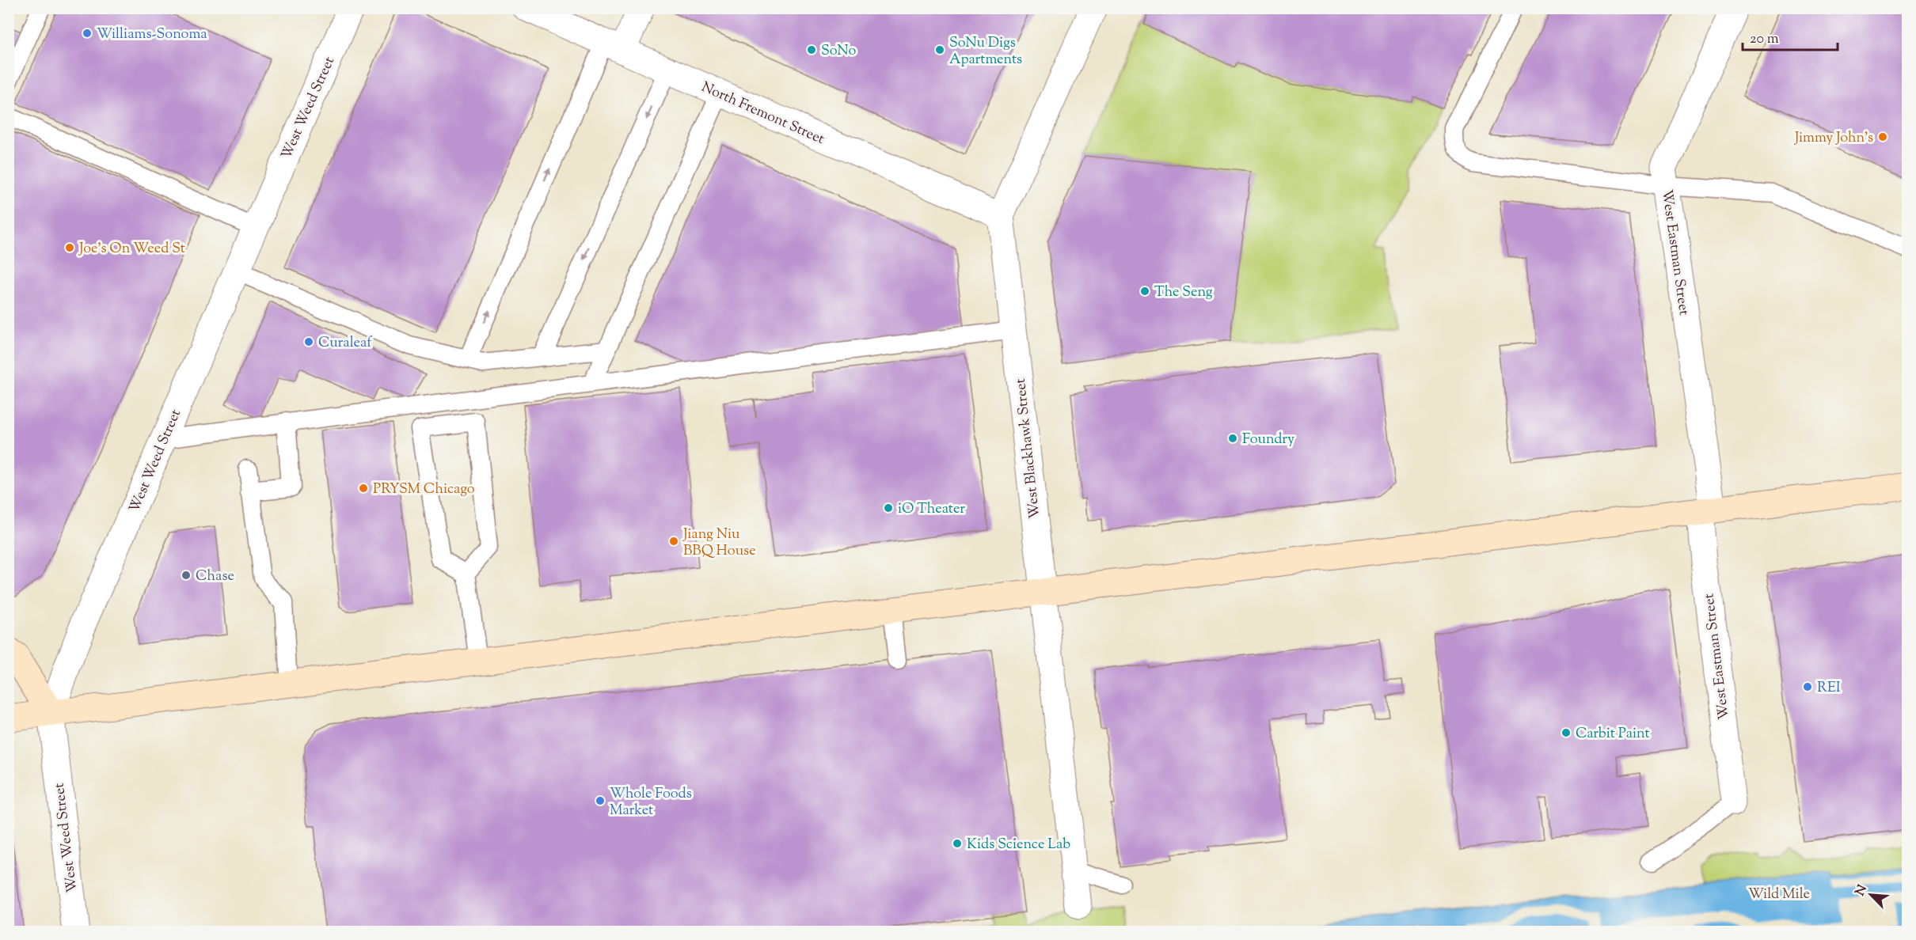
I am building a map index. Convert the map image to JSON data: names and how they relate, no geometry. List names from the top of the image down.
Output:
{
  "streets": {
    "street": [
      "West Weed Street",
      "North Fremont Street",
      "West Eastman Street",
      "West Blackhawk Street"
    ]
  },
  "crossings": [
    ["North Fremont Street", "West Blackhawk Street"]
  ],
  "parks": ["Wild Mile"],
  "places": [
    "Williams-Sonoma",
    "SoNo",
    "SoNu Digs Apartments",
    "Jimmy John's",
    "Joe’s On Weed St",
    "The Seng",
    "Curaleaf",
    "Foundry",
    "PRYSM Chicago",
    "iO Theater",
    "Jiang Niu BBQ House",
    "Chase",
    "REI",
    "Carbit Paint",
    "Whole Foods Market",
    "Kids Science Lab"
  ],
  "scale_bar": "20 m",
  "north": "top left"
}
